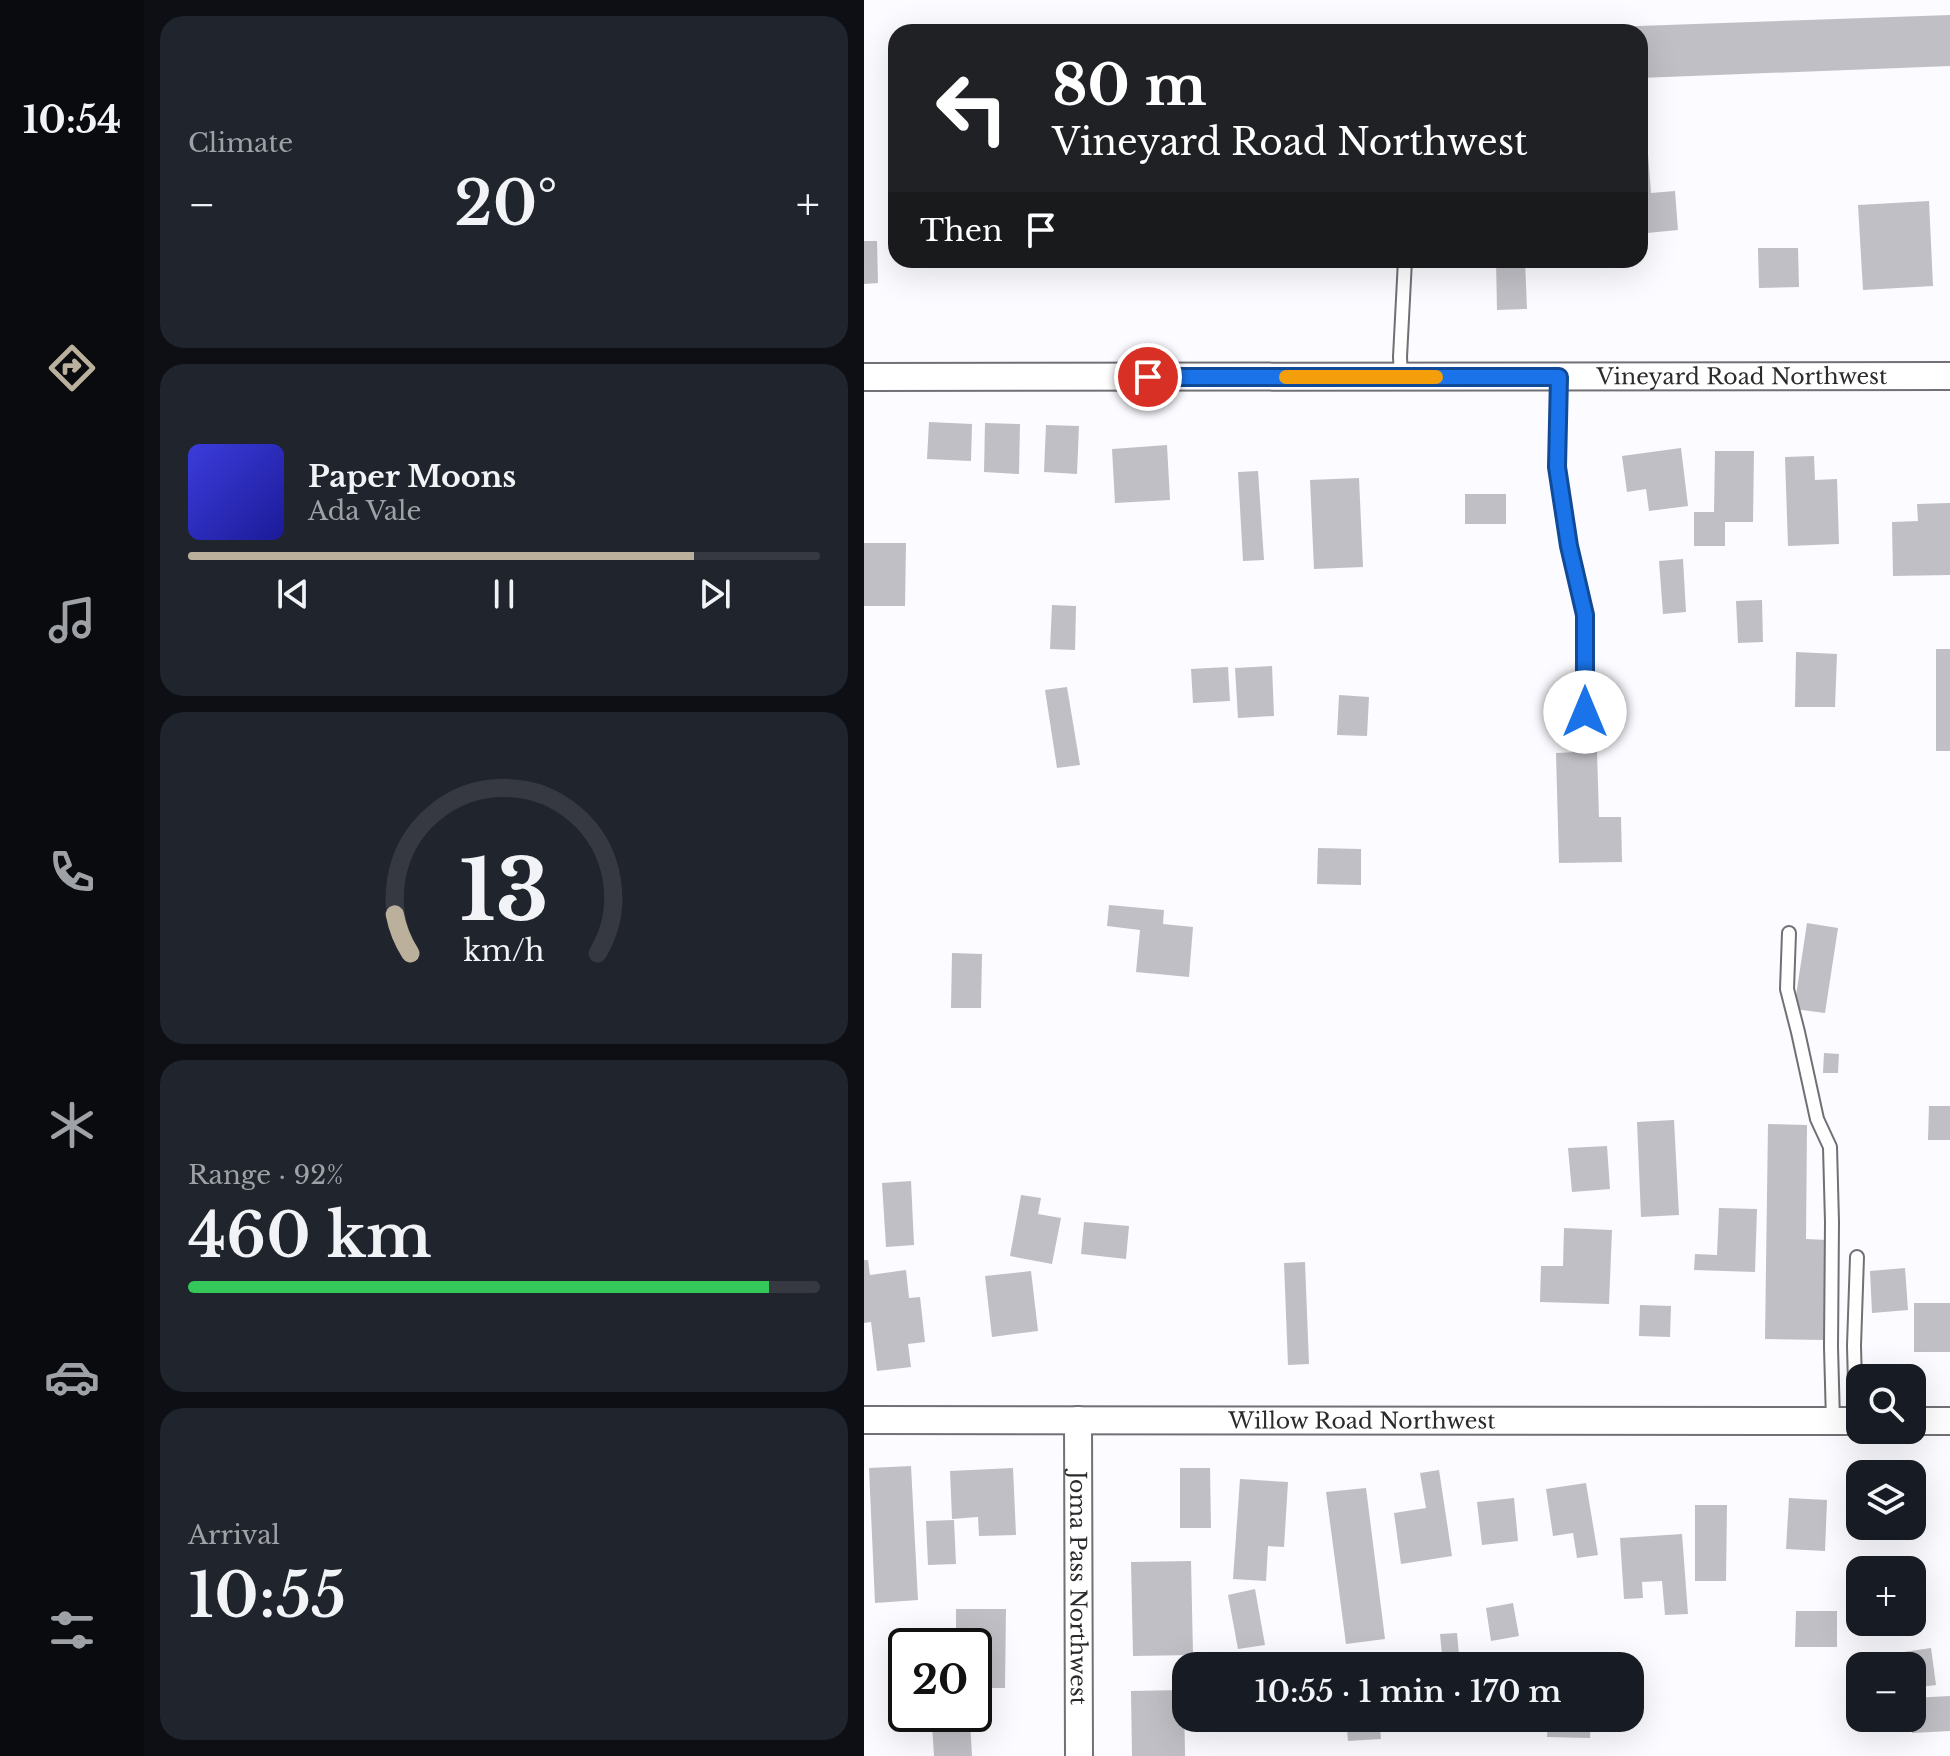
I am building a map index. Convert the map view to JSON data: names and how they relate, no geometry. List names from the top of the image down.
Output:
{
  "streets": {
    "street": ["Vineyard Road Northwest", "Willow Road Northwest", "Joma Pass Northwest"]
  },
  "crossings": [
    ["Willow Road Northwest", "Joma Pass Northwest"]
  ],
  "page": {
    "tabs": "10:54",
    "tile": [
      "Climate",
      ["Range · 92%", "460 km"],
      ["Arrival", "10:55"]
    ],
    "turn": ["80 m", "Vineyard Road Northwest"],
    "heat": ["−", "20°", "+"],
    "then": "Then",
    "song": ["Paper Moons", "Ada Vale"],
    "map_buttons": ["+", "−"],
    "limit": "20",
    "trip": "10:55 · 1 min · 170 m",
    "gauge": ["13", "km/h"]
  }
}
